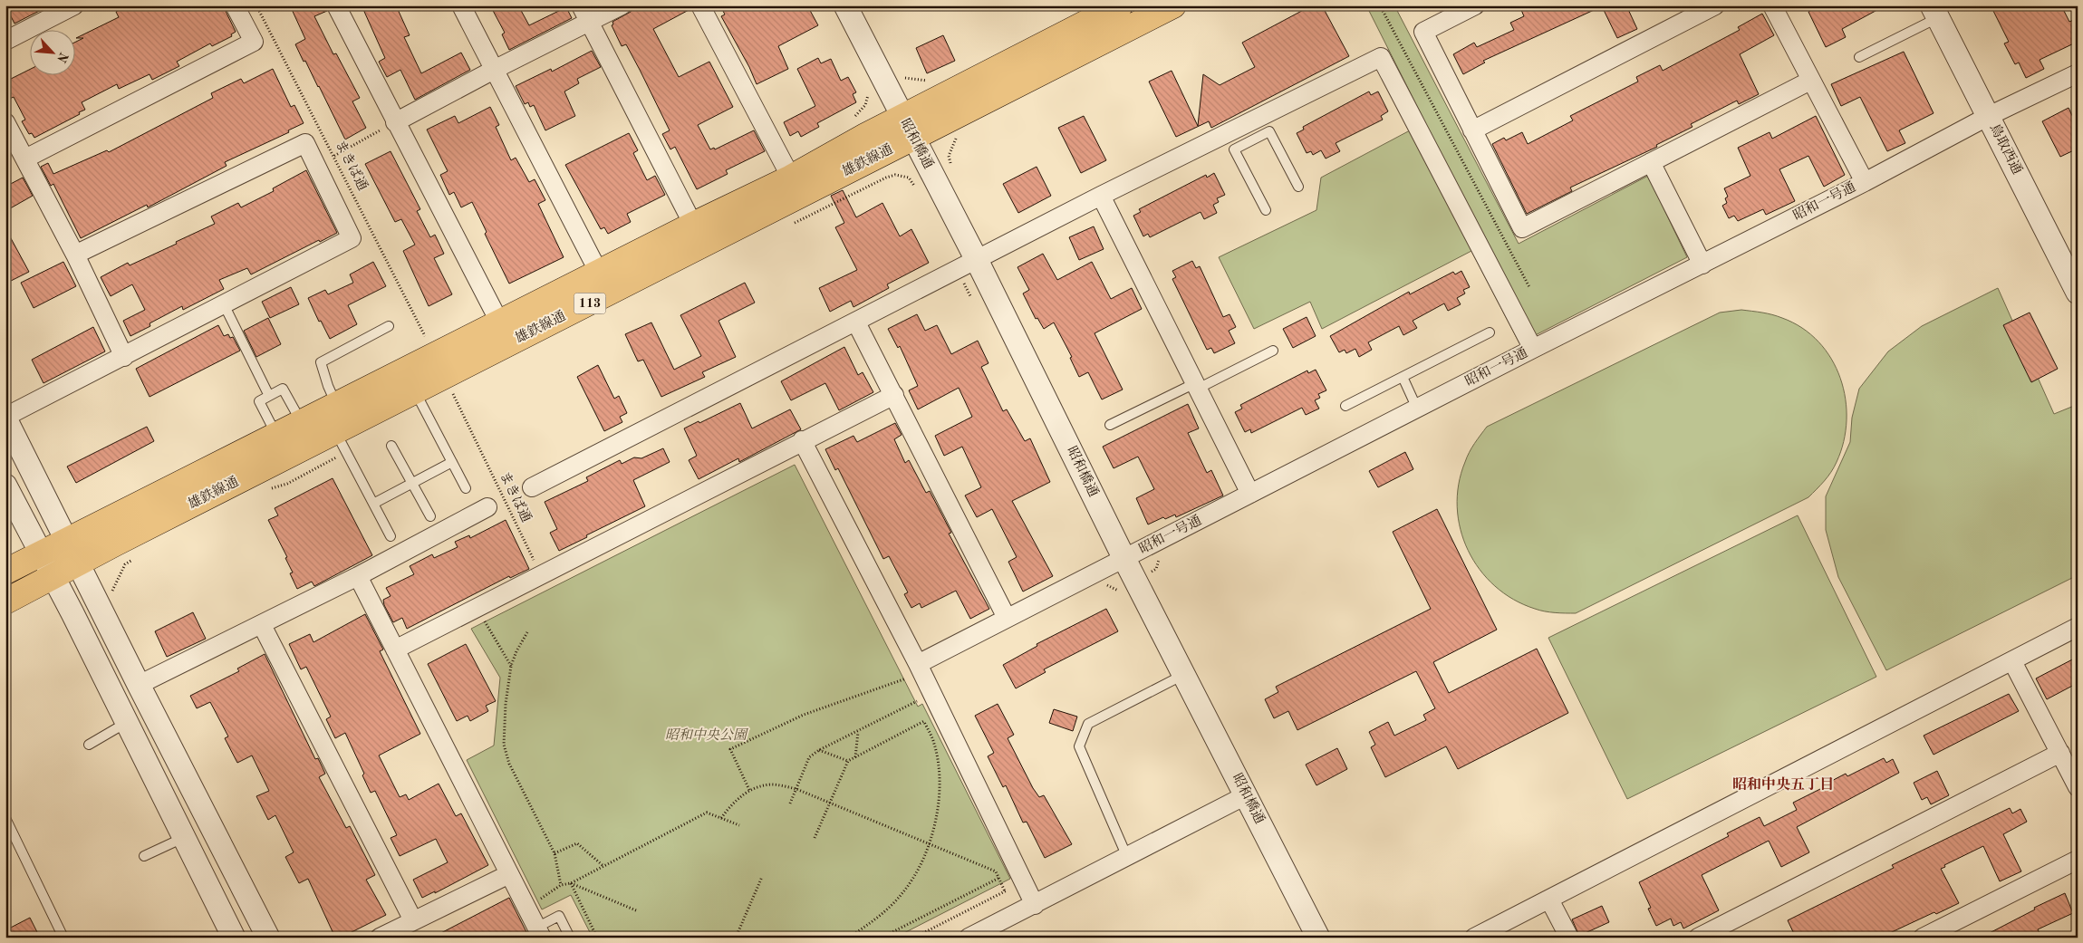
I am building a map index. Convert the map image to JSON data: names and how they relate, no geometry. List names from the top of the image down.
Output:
{
  "streets": {
    "main road": ["雄鉄線通", "113"],
    "street": ["昭和橋通", "鳥取西通", "昭和一号通"],
    "path": ["まきば通"]
  },
  "crossings": [
    ["昭和橋通", "雄鉄線通"],
    ["昭和橋通", "昭和一号通"],
    ["鳥取西通", "昭和一号通"]
  ],
  "districts": ["昭和中央五丁目"],
  "parks": ["昭和中央公園"],
  "north": "bottom right"
}
